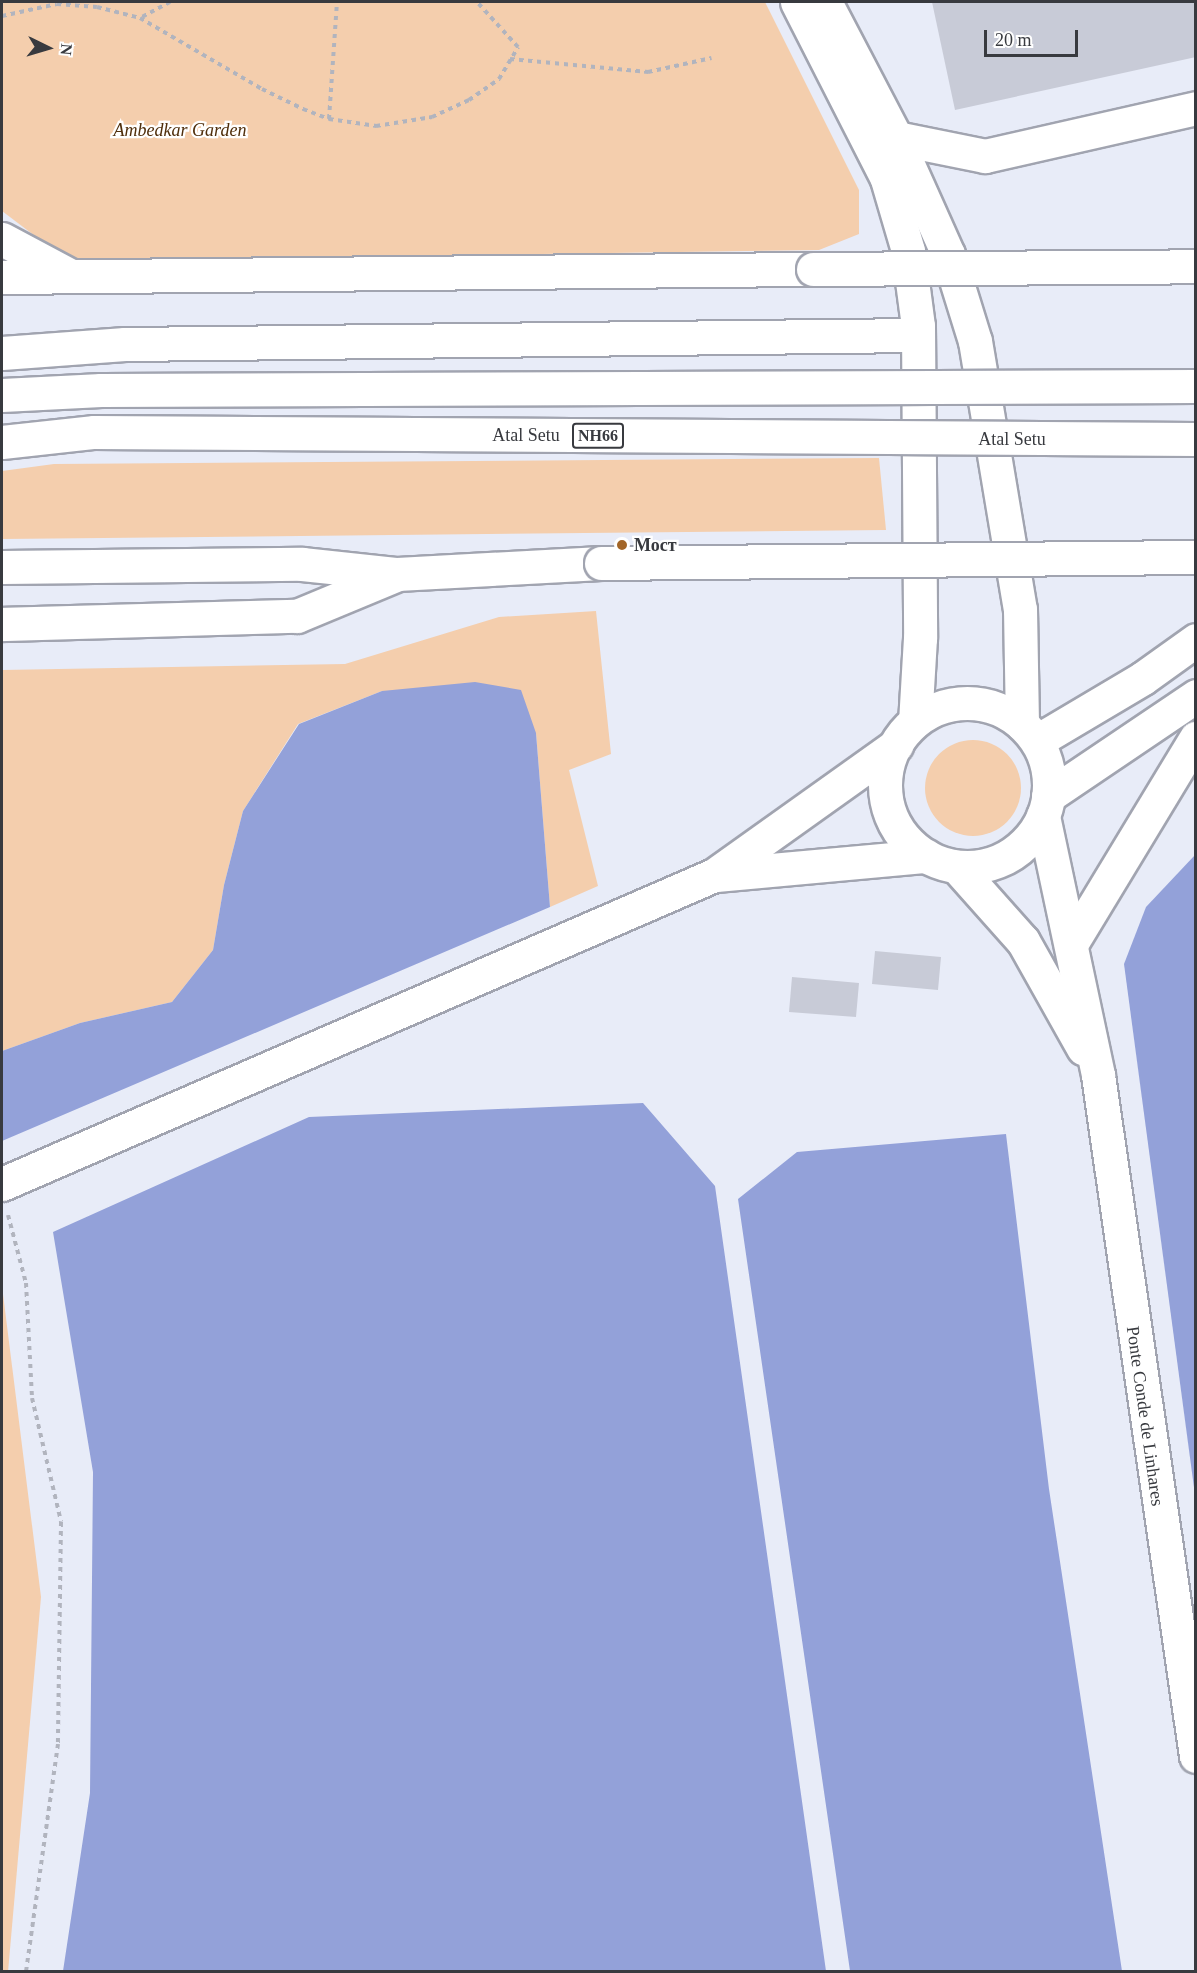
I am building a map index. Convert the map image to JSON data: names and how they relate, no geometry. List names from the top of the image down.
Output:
{
  "streets": {
    "main road": ["Atal Setu", "NH66", "Ponte Conde de Linhares"]
  },
  "parks": ["Ambedkar Garden"],
  "places": ["Мост"],
  "scale_bar": "20 m",
  "north": "right"
}
